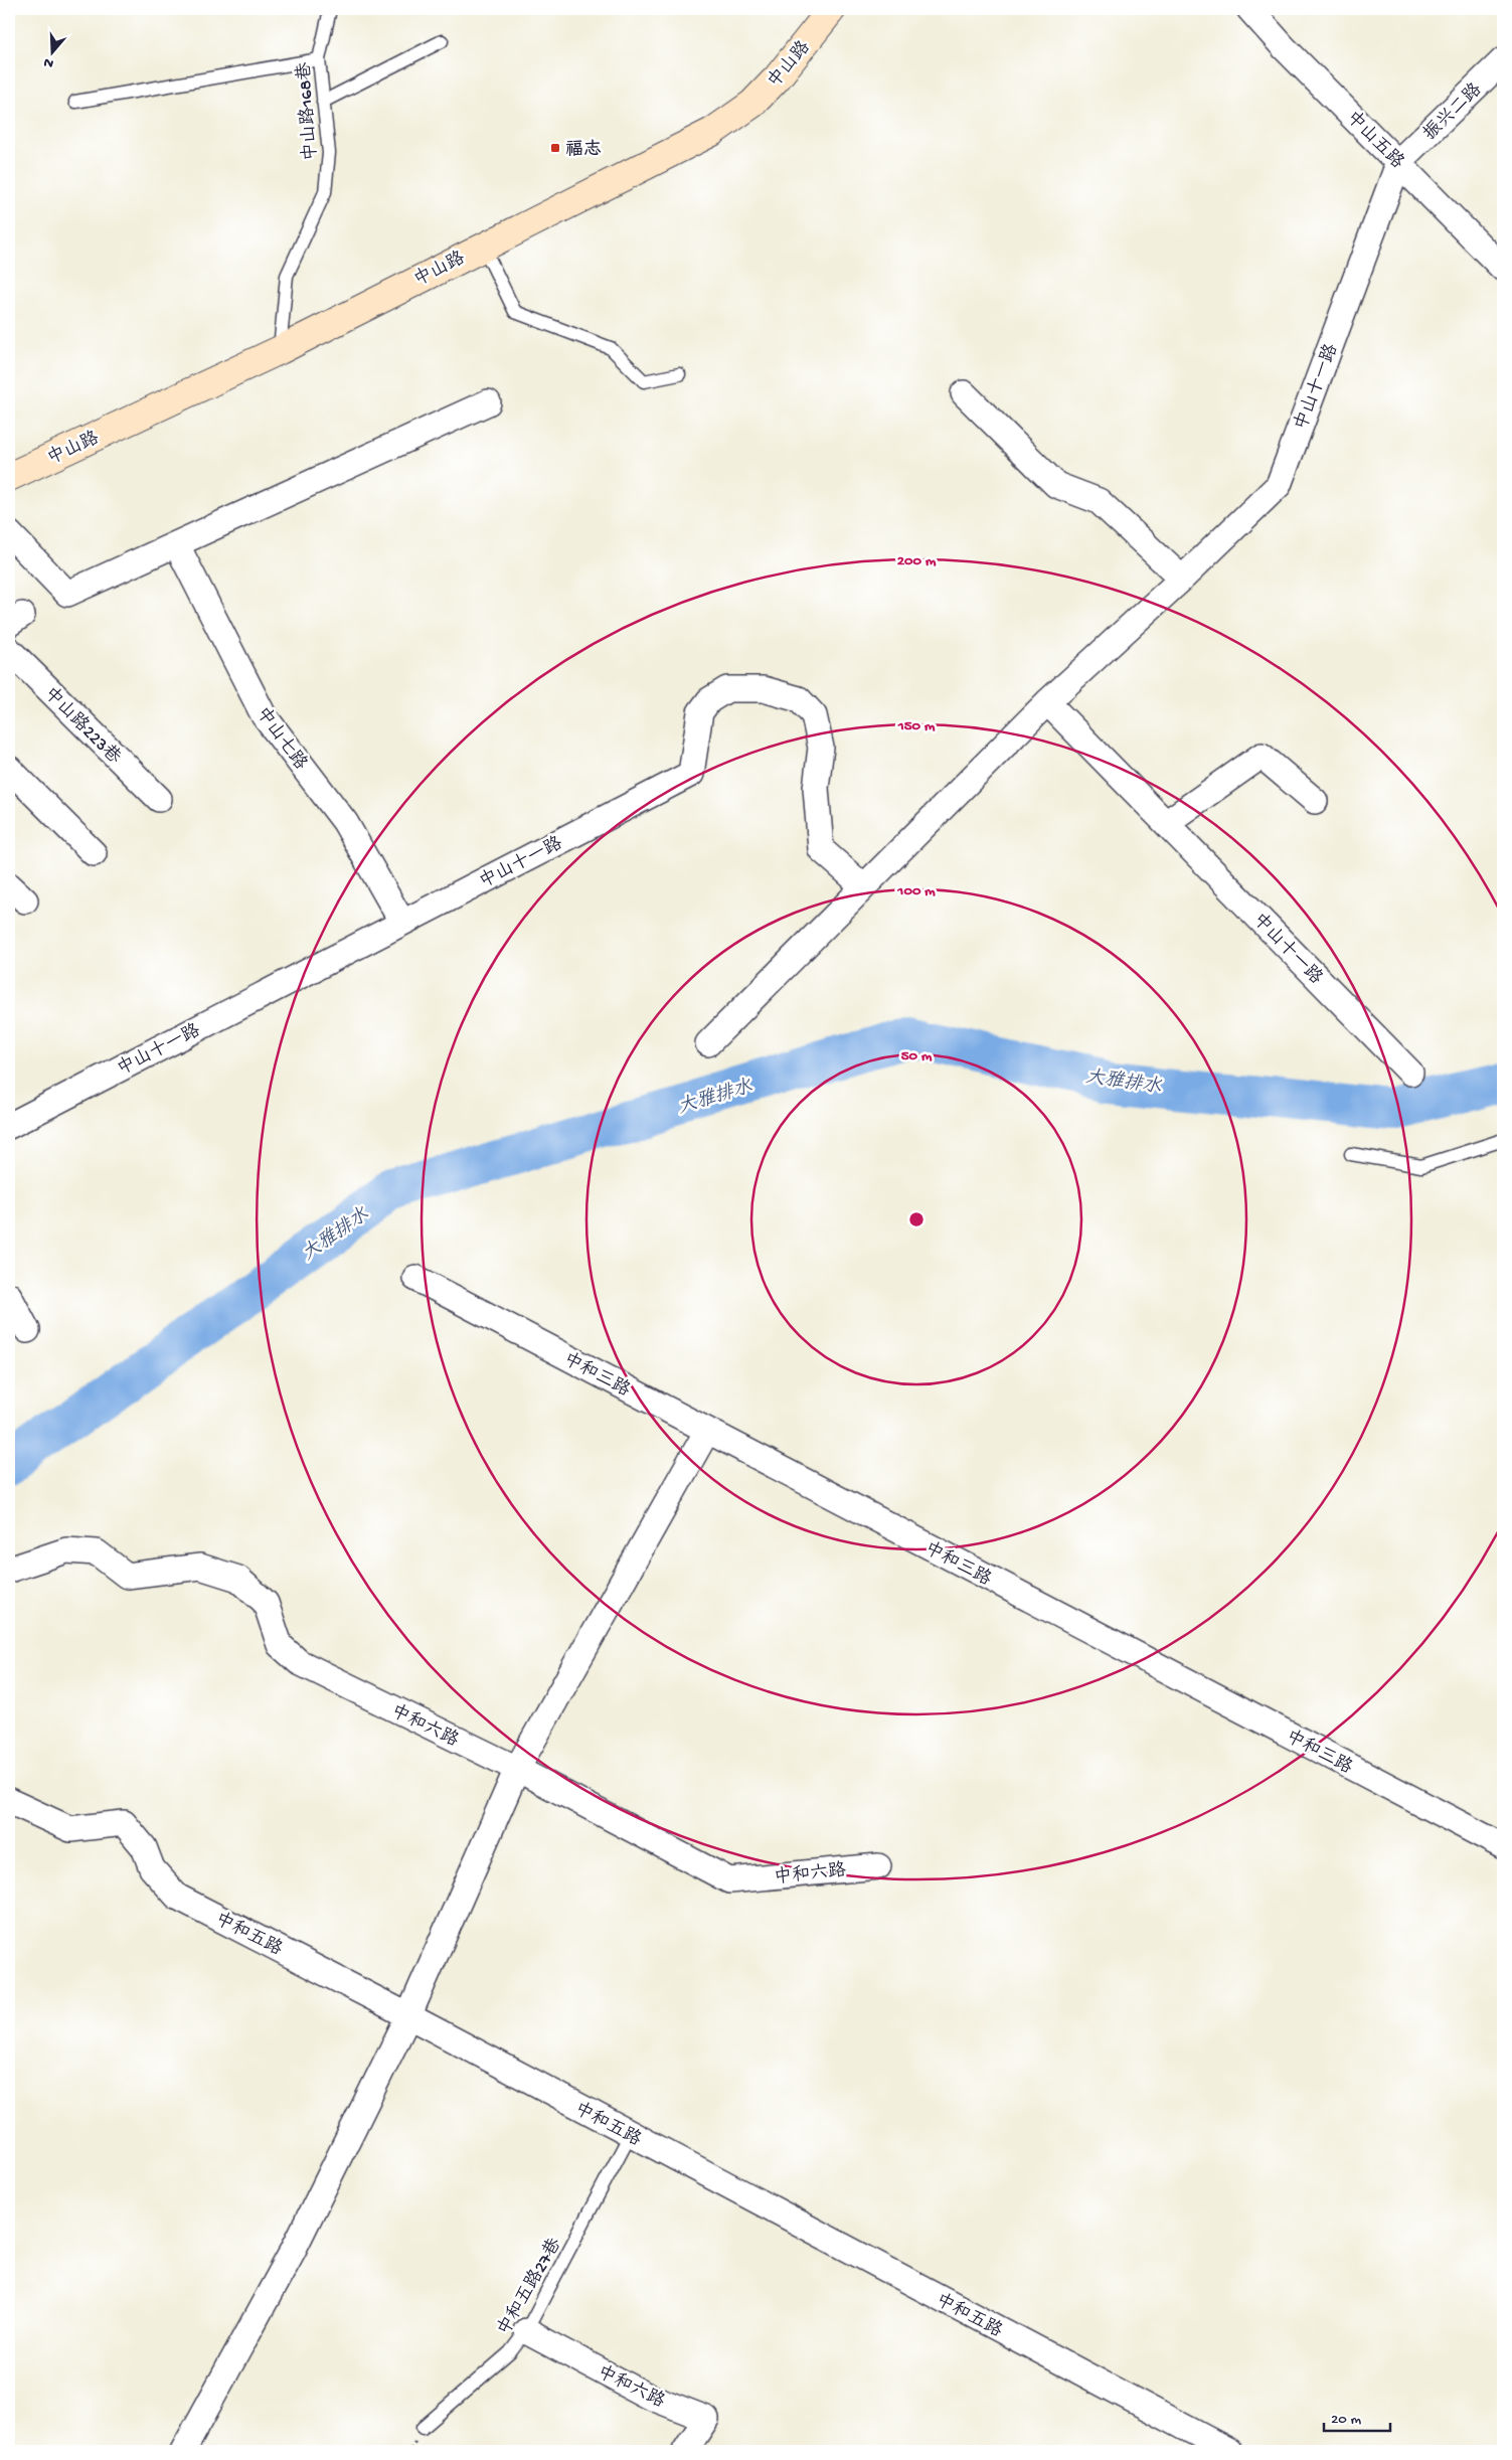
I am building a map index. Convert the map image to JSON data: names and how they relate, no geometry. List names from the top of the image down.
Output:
{
  "streets": {
    "main road": ["中山路"],
    "street": [
      "振兴二路",
      "中山五路",
      "中山十一路",
      "中山路223巷",
      "中山七路",
      "中和三路",
      "中和六路",
      "中和五路"
    ],
    "lane": ["中山路168巷", "中和五路27巷"]
  },
  "crossings": [
    ["中山路", "中山路168巷"],
    ["振兴二路", "中山五路"],
    ["振兴二路", "中山十一路"],
    ["中山五路", "中山十一路"],
    ["中山十一路", "中山七路"],
    ["中和六路", "中和五路27巷"],
    ["中和五路", "中和五路27巷"]
  ],
  "water": ["大雅排水"],
  "places": {
    "transit": ["福志"]
  },
  "scale_bar": "20 m",
  "north": "bottom",
  "rings": [
    "200 m",
    "150 m",
    "100 m",
    "50 m"
  ]
}
